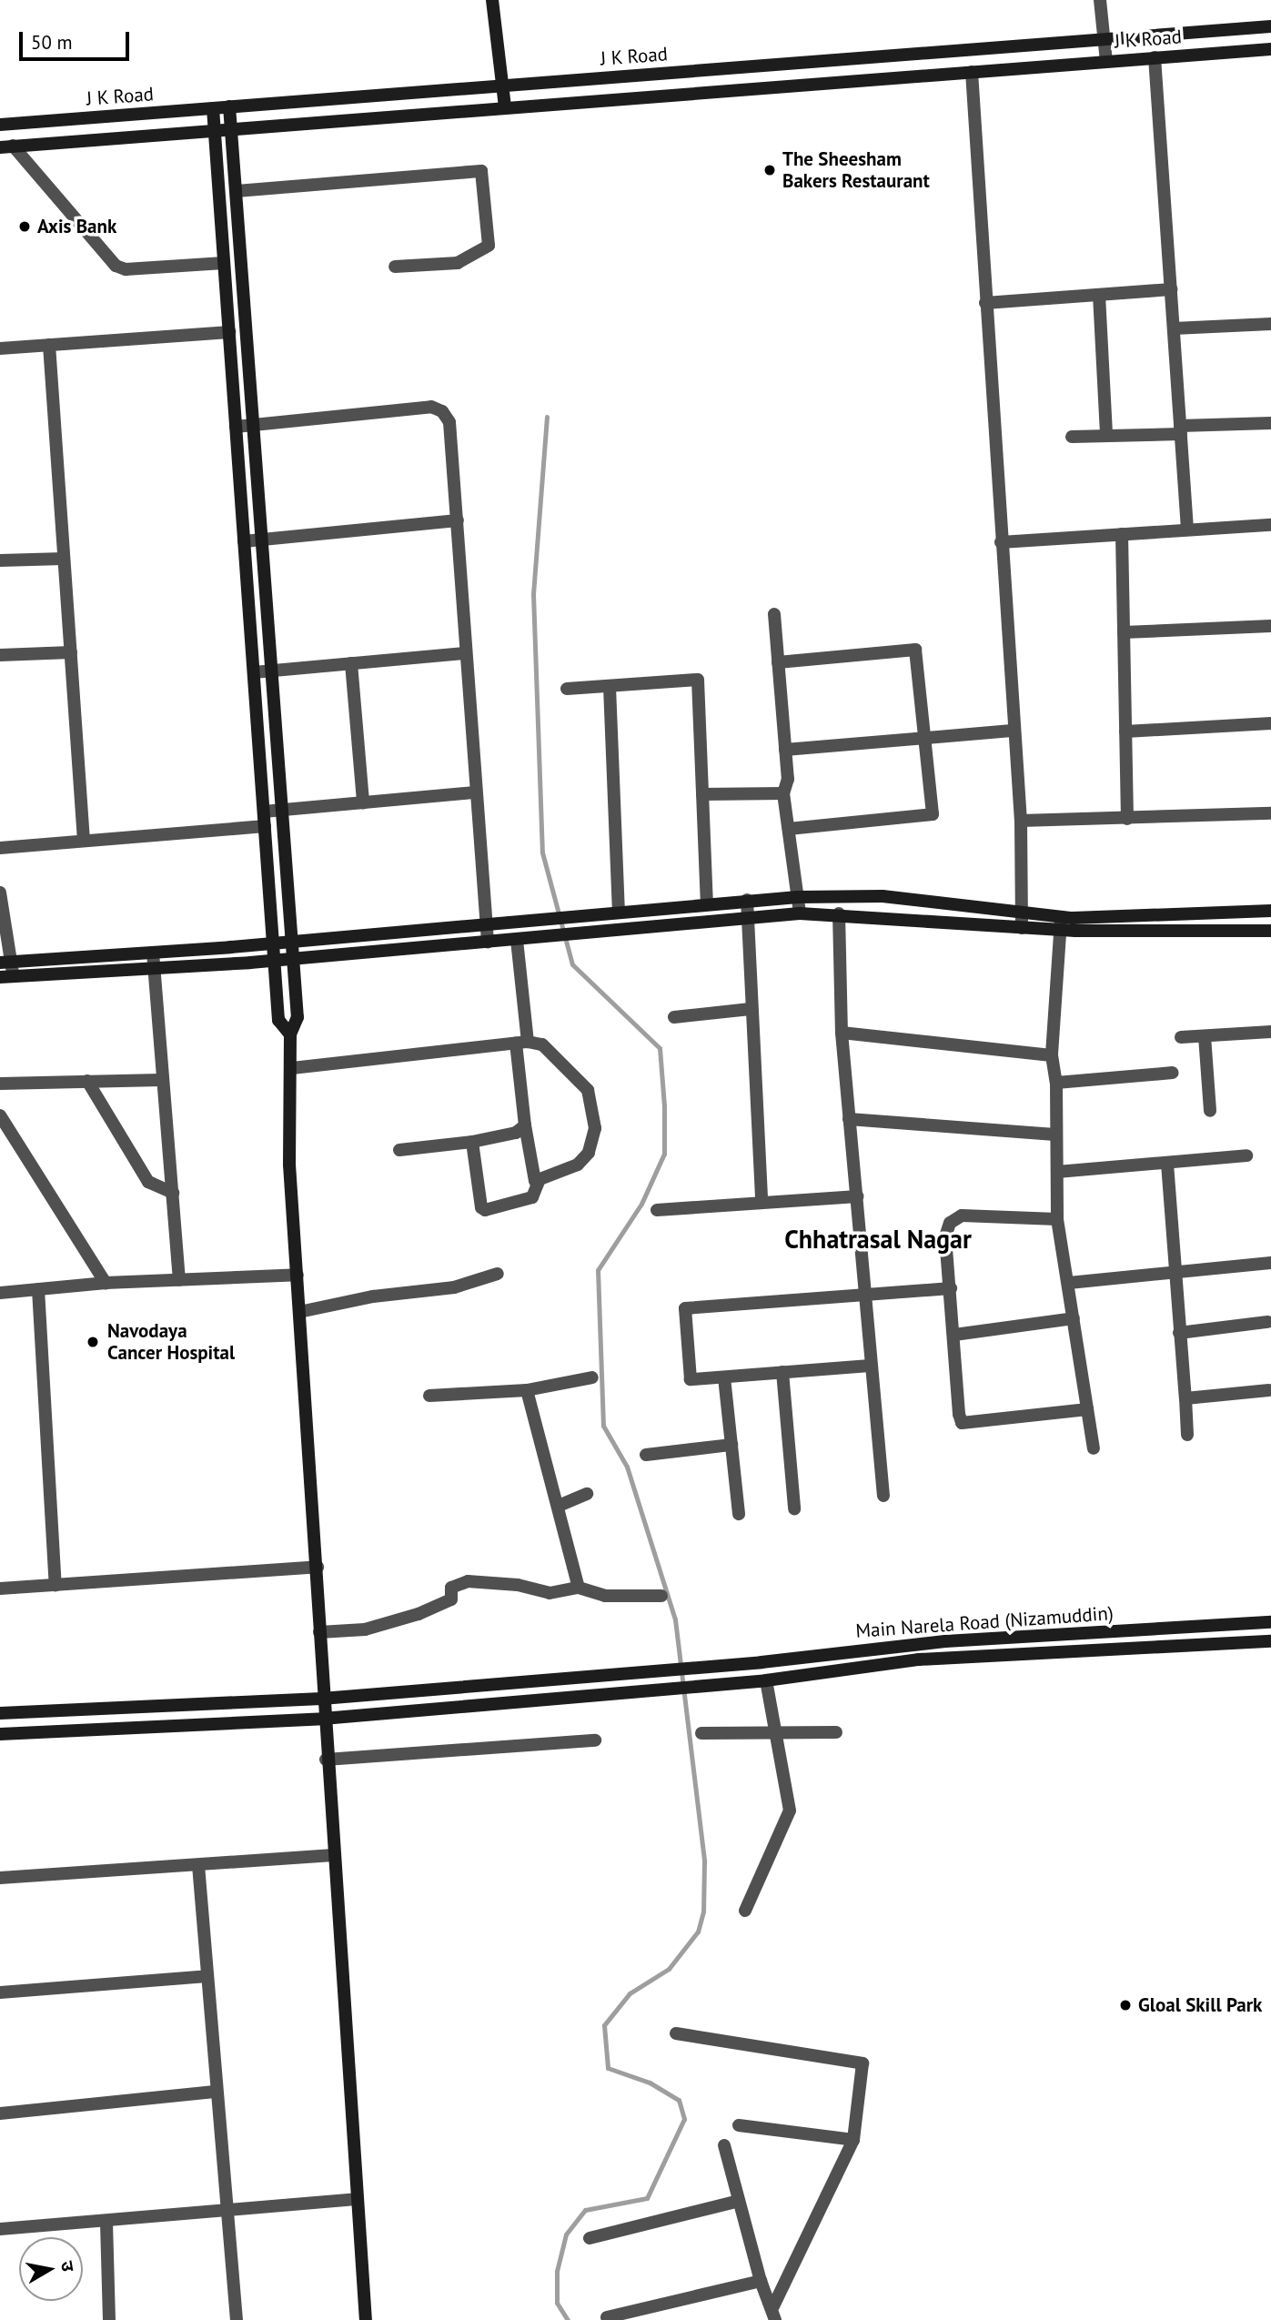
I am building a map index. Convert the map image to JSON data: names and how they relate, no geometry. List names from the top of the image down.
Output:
{
  "streets": {
    "street": ["J K Road", "Main Narela Road (Nizamuddin)"]
  },
  "districts": ["Chhatrasal Nagar"],
  "places": [
    "The Sheesham Bakers Restaurant",
    "Axis Bank",
    "Navodaya Cancer Hospital",
    "Gloal Skill Park"
  ],
  "scale_bar": "50 m",
  "north": "right"
}
